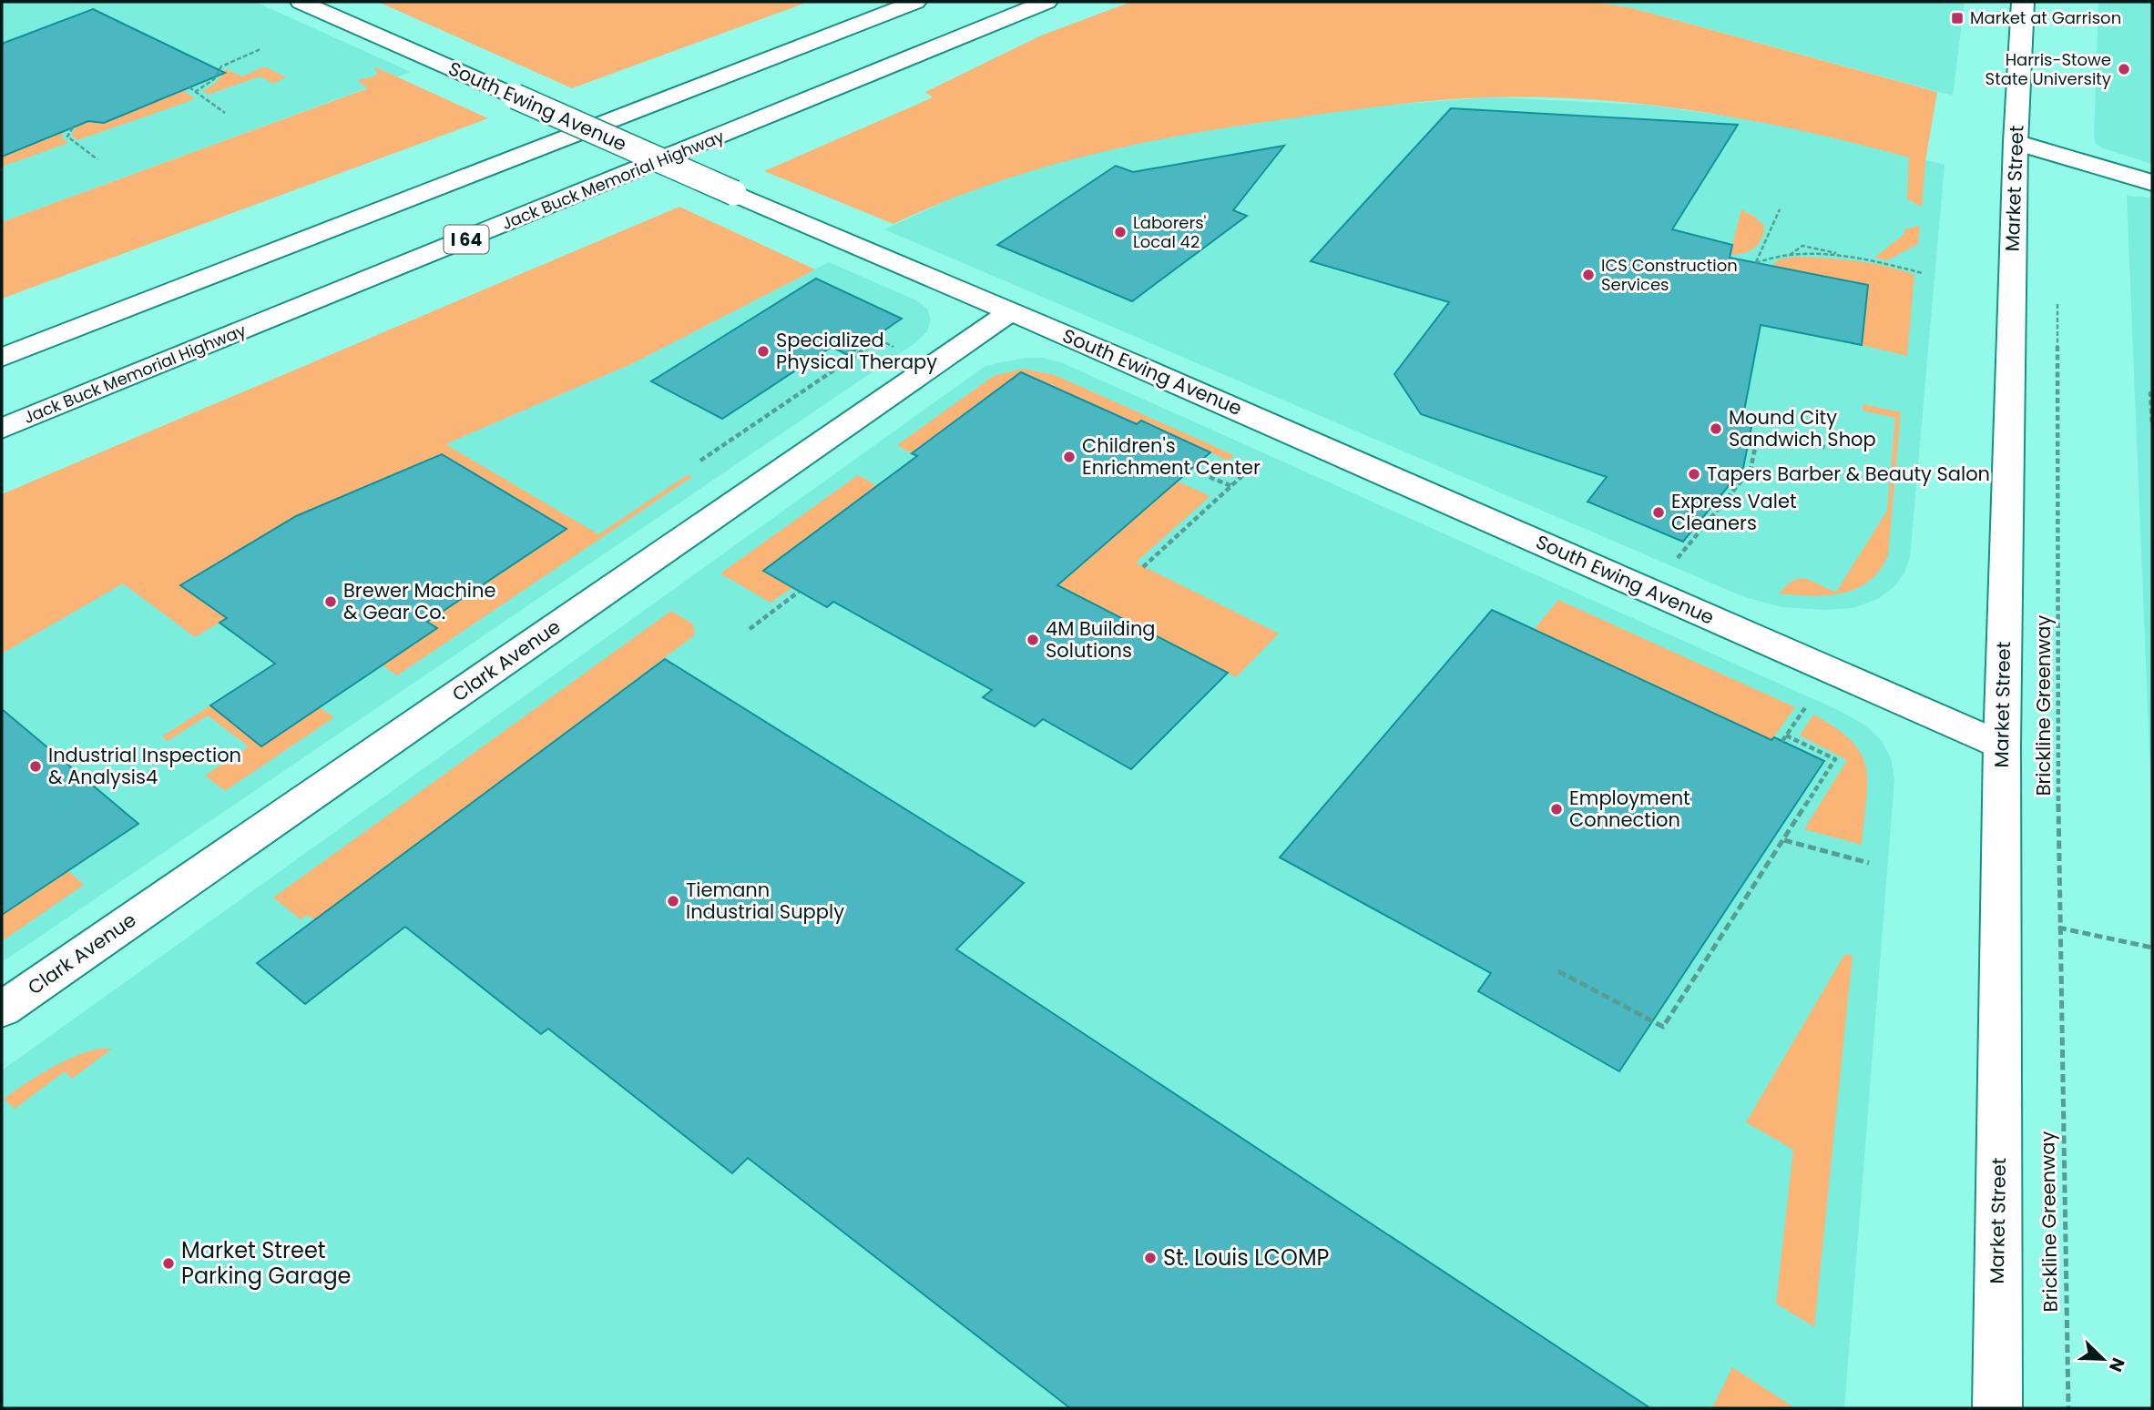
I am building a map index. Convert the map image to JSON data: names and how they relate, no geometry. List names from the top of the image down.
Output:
{
  "streets": {
    "main road": [
      "South Ewing Avenue",
      "Jack Buck Memorial Highway",
      "Market Street",
      "I 64",
      "Clark Avenue"
    ],
    "path": ["Brickline Greenway"]
  },
  "crossings": [
    ["South Ewing Avenue", "Market Street"],
    ["South Ewing Avenue", "Clark Avenue"]
  ],
  "places": {
    "transit": ["Market at Garrison"],
    "other": [
      "Harris-Stowe State University",
      "Laborers' Local 42",
      "ICS Construction Services",
      "Specialized Physical Therapy",
      "Mound City Sandwich Shop",
      "Children's Enrichment Center",
      "Tapers Barber & Beauty Salon",
      "Express Valet Cleaners",
      "Brewer Machine & Gear Co.",
      "4M Building Solutions",
      "Industrial Inspection & Analysis4",
      "Employment Connection",
      "Tiemann Industrial Supply",
      "St. Louis LCOMP",
      "Market Street Parking Garage"
    ]
  },
  "north": "bottom right"
}
